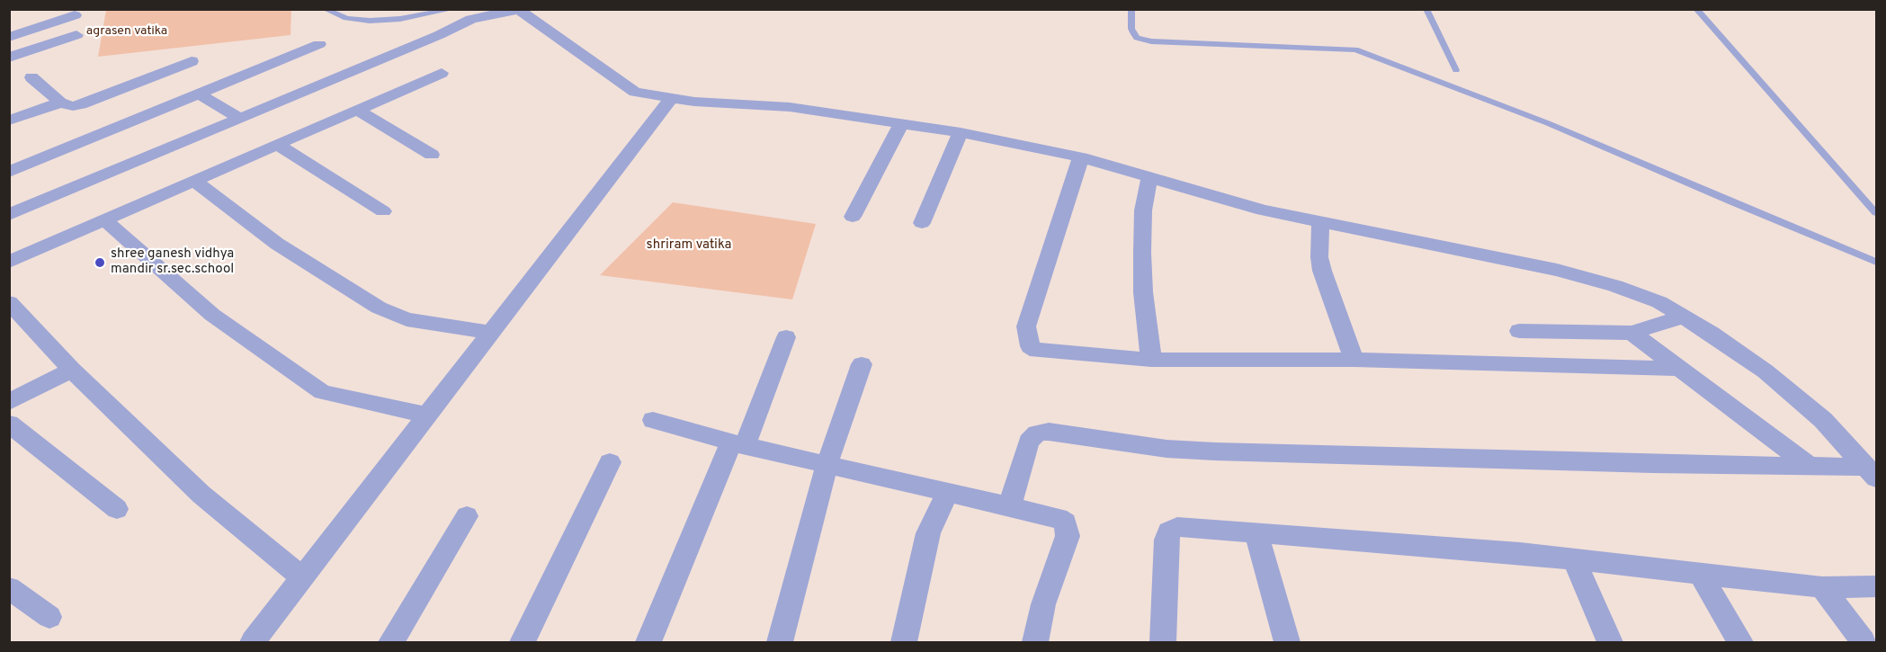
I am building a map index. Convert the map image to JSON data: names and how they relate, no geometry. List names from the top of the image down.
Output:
{
  "parks": ["agrasen vatika", "shriram vatika"],
  "places": ["shree ganesh vidhya mandir sr.sec.school"]
}
